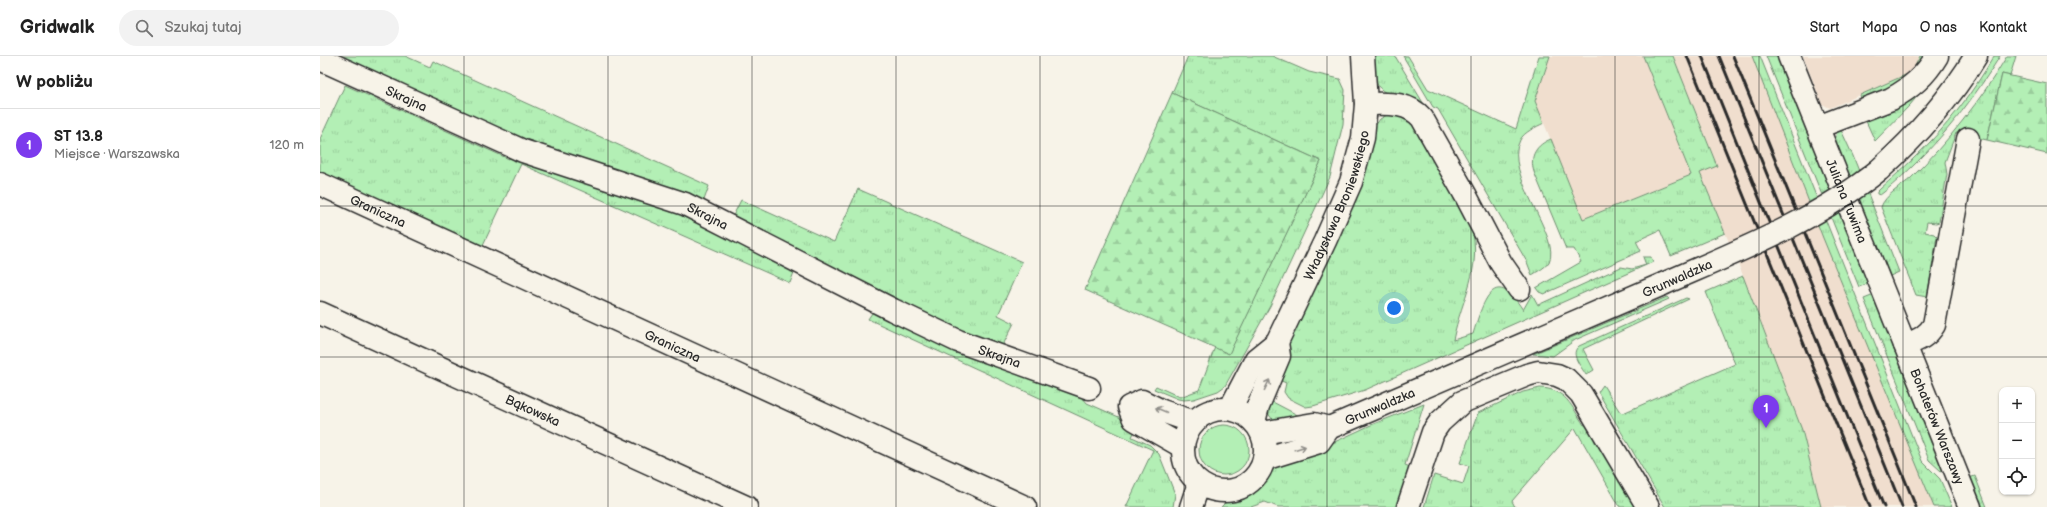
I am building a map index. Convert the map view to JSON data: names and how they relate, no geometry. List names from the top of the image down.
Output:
{
  "streets": {
    "street": [
      "Skrajna",
      "Juliana Tuwima",
      "Władysława Broniewskiego",
      "Graniczna",
      "Grunwaldzka",
      "Bąkowska",
      "Bohaterów Warszawy"
    ]
  },
  "crossings": [
    ["Juliana Tuwima", "Bohaterów Warszawy"],
    ["Władysława Broniewskiego", "Grunwaldzka"]
  ],
  "page": {
    "header": "Gridwalk",
    "search": "Szukaj tutaj",
    "nav": [
      "Start",
      "Mapa",
      "O nas",
      "Kontakt"
    ],
    "heading": "W pobliżu",
    "list": [
      {
        "mark": "1",
        "name": "ST 13.8",
        "note": "Miejsce · Warszawska",
        "value": "120 m"
      }
    ],
    "map_buttons": ["+", "−"],
    "pins": "1"
  }
}
